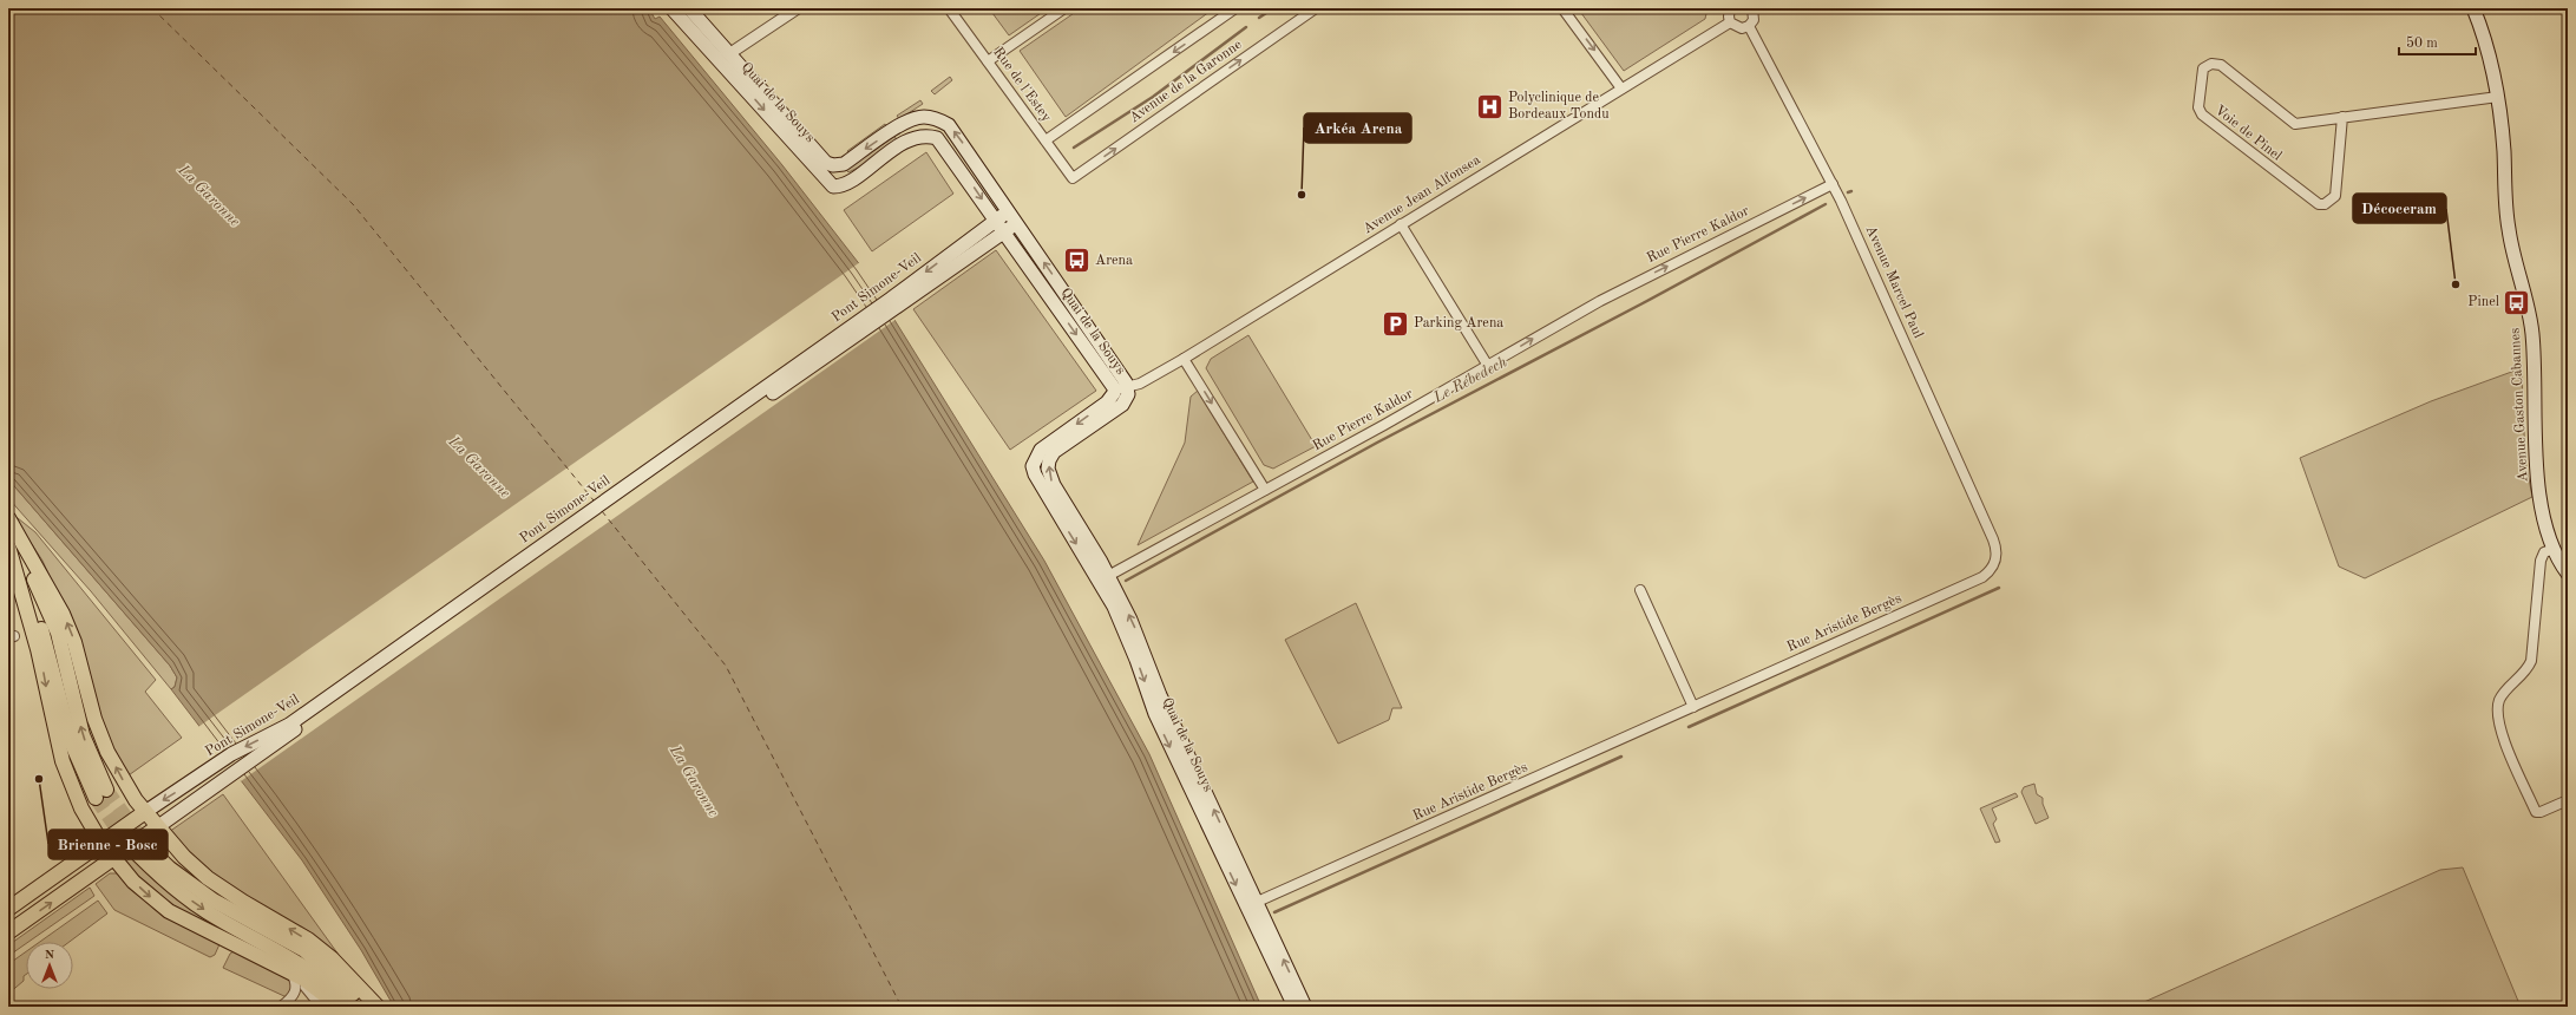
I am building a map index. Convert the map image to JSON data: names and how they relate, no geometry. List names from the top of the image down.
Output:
{
  "streets": {
    "main road": ["Quai de la Souys", "Pont Simone-Veil", "Avenue Gaston Cabannes"],
    "street": [
      "Avenue de la Garonne",
      "Rue de l'Estey",
      "Voie de Pinel",
      "Avenue Jean Alfonsea",
      "Rue Pierre Kaldor",
      "Avenue Marcel Paul",
      "Rue Aristide Bergès"
    ]
  },
  "crossings": [
    ["Avenue de la Garonne", "Rue de l'Estey"],
    ["Quai de la Souys", "Avenue Jean Alfonsea"],
    ["Quai de la Souys", "Rue Pierre Kaldor"],
    ["Quai de la Souys", "Pont Simone-Veil"],
    ["Quai de la Souys", "Rue Aristide Bergès"],
    ["Voie de Pinel", "Avenue Gaston Cabannes"],
    ["Rue Pierre Kaldor", "Avenue Marcel Paul"],
    ["Avenue Marcel Paul", "Rue Aristide Bergès"]
  ],
  "one_way": ["Rue Pierre Kaldor"],
  "water": ["La Garonne", "Le Rébedech"],
  "places": {
    "hospital": ["Polyclinique de Bordeaux Tondu"],
    "other": ["Arkéa Arena", "Décoceram", "Brienne - Bosc"],
    "bus stop": ["Arena", "Pinel"],
    "parking": ["Parking Arena"]
  },
  "scale_bar": "50 m",
  "north": "top"
}
